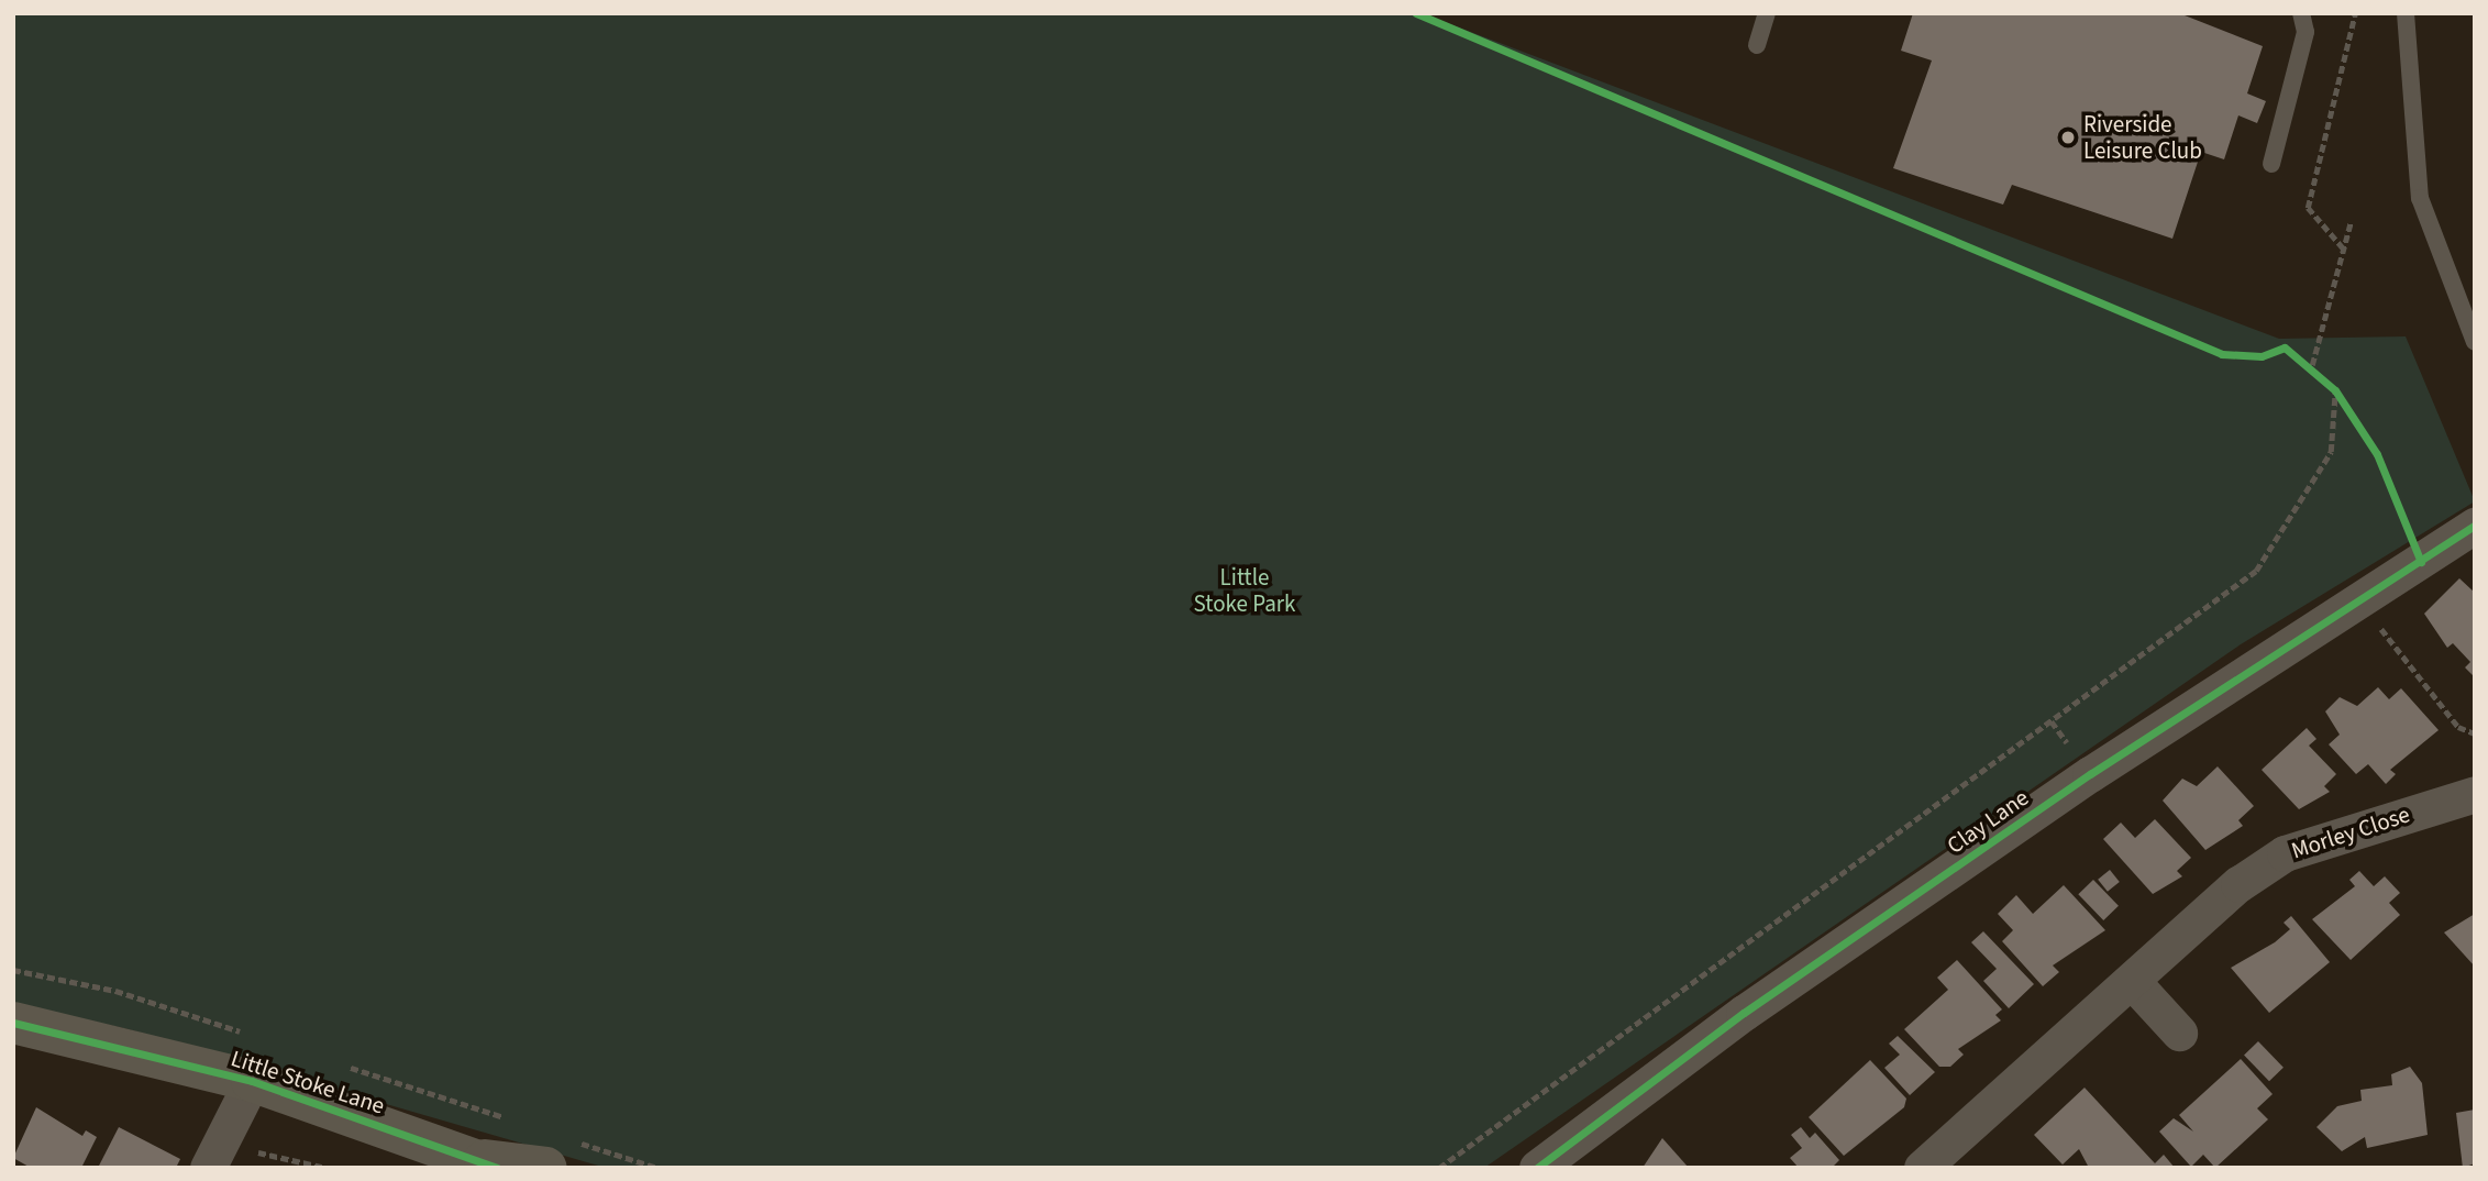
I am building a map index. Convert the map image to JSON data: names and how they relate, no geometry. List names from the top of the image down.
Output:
{
  "streets": {
    "street": ["Clay Lane", "Morley Close", "Little Stoke Lane"]
  },
  "parks": ["Little Stoke Park"],
  "places": ["Riverside Leisure Club"]
}
